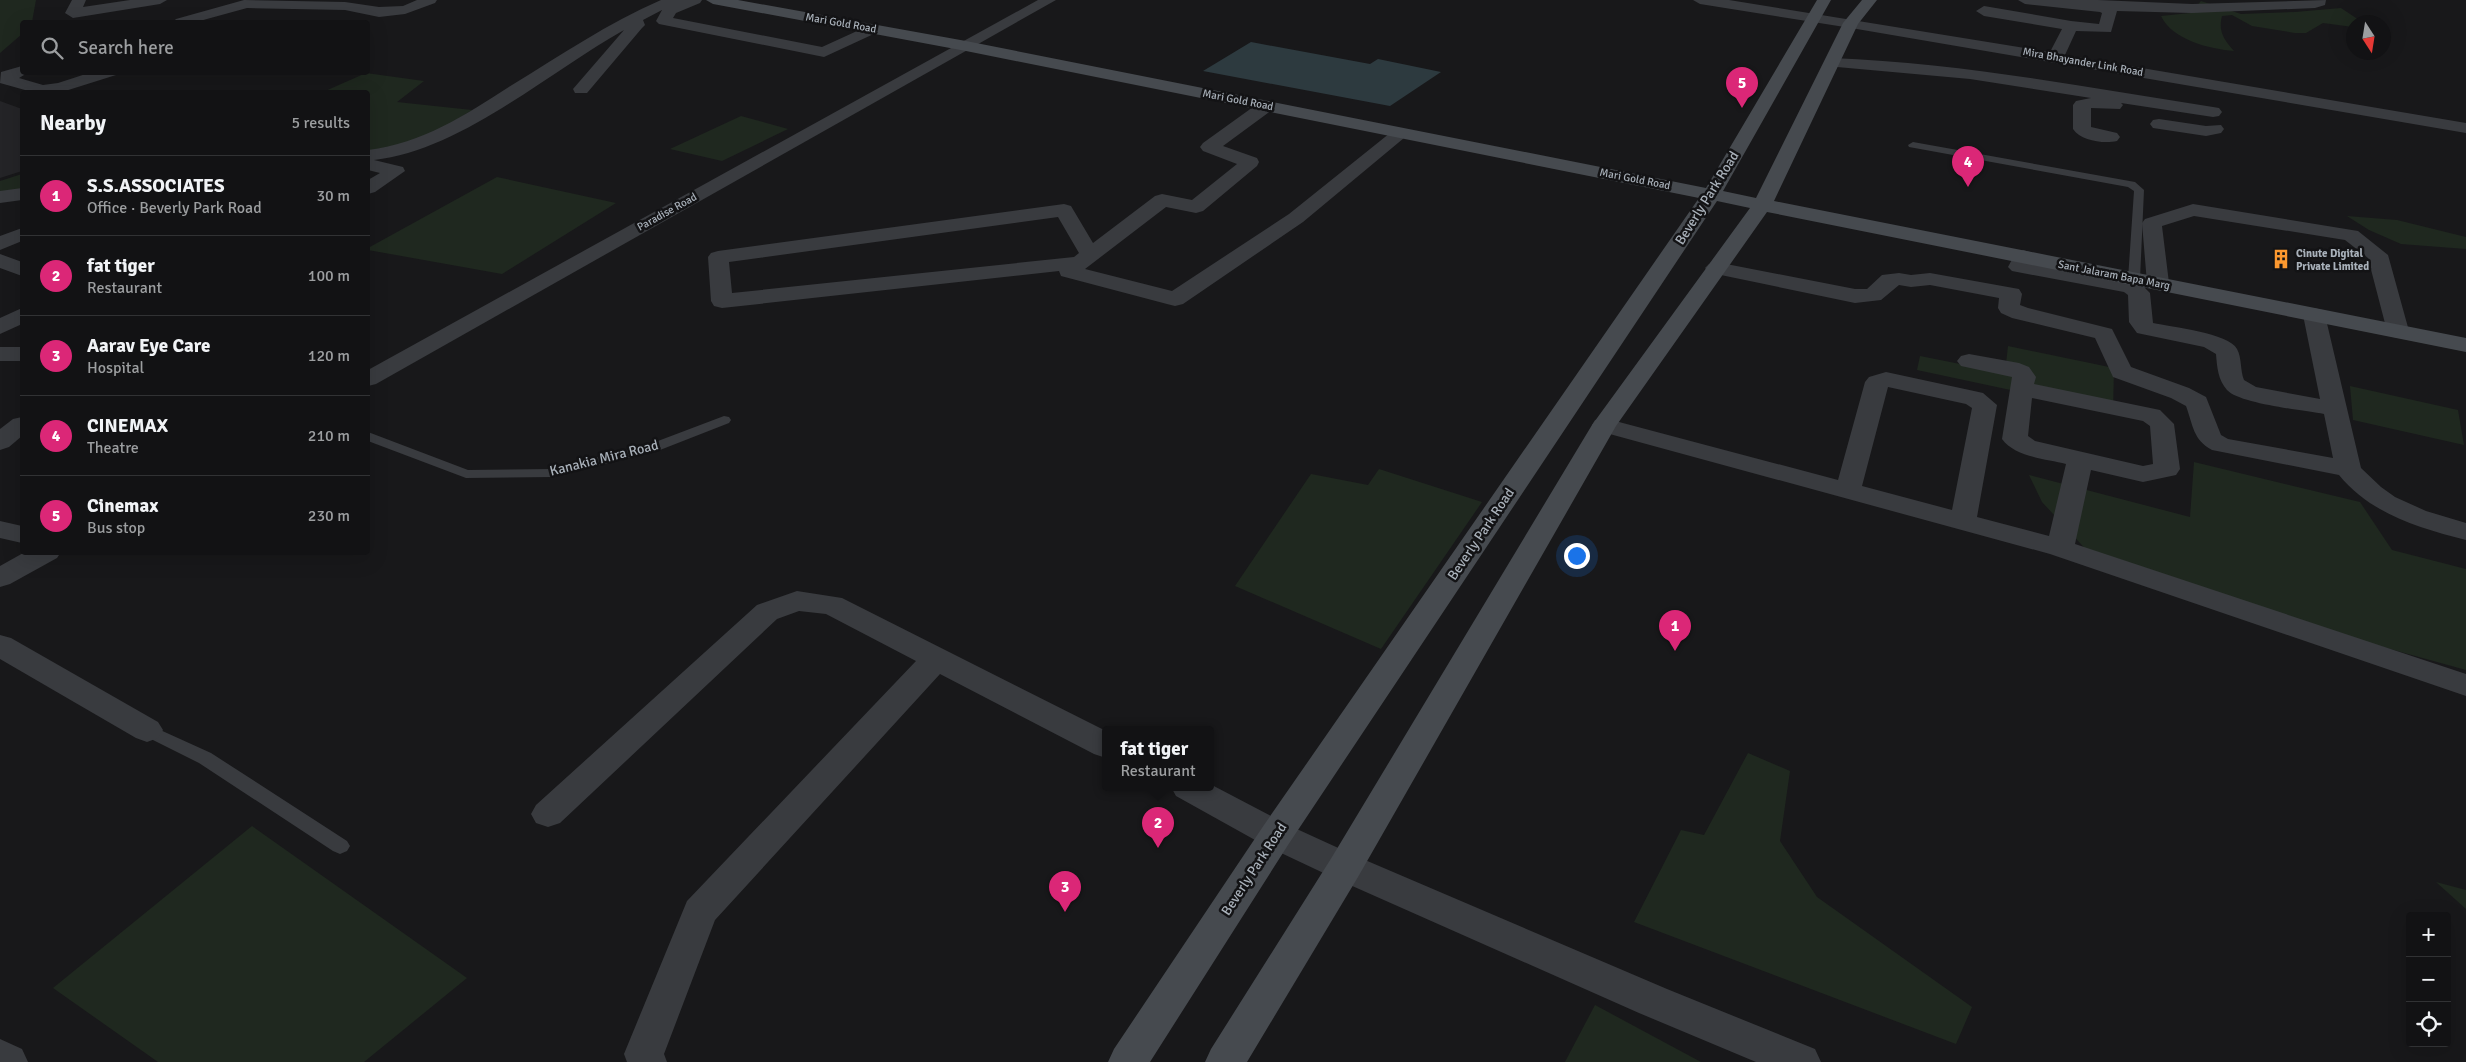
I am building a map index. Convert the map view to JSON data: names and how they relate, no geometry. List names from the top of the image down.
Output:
{
  "streets": {
    "main road": ["Mari Gold Road", "Beverly Park Road", "Sant Jalaram Bapa Marg"],
    "street": ["Mira Bhayander Link Road", "Paradise Road"],
    "lane": ["Kanakia Mira Road"]
  },
  "crossings": [
    ["Mari Gold Road", "Beverly Park Road"],
    ["Mari Gold Road", "Paradise Road"],
    ["Mari Gold Road", "Sant Jalaram Bapa Marg"],
    ["Mira Bhayander Link Road", "Beverly Park Road"]
  ],
  "places": {
    "building": ["Cinute Digital Private Limited"]
  },
  "north": "bottom",
  "page": {
    "search": "Search here",
    "pins": [
      "5",
      "4",
      "1",
      "2",
      "3"
    ],
    "heading": ["Nearby", "5 results"],
    "list": [
      {
        "mark": "1",
        "name": "S.S.ASSOCIATES",
        "note": "Office · Beverly Park Road",
        "value": "30 m"
      },
      {
        "mark": "2",
        "name": "fat tiger",
        "note": "Restaurant",
        "value": "100 m"
      },
      {
        "mark": "3",
        "name": "Aarav Eye Care",
        "note": "Hospital",
        "value": "120 m"
      },
      {
        "mark": "4",
        "name": "CINEMAX",
        "note": "Theatre",
        "value": "210 m"
      },
      {
        "mark": "5",
        "name": "Cinemax",
        "note": "Bus stop",
        "value": "230 m"
      }
    ],
    "popup": ["fat tiger", "Restaurant"],
    "map_buttons": ["+", "−"]
  }
}
